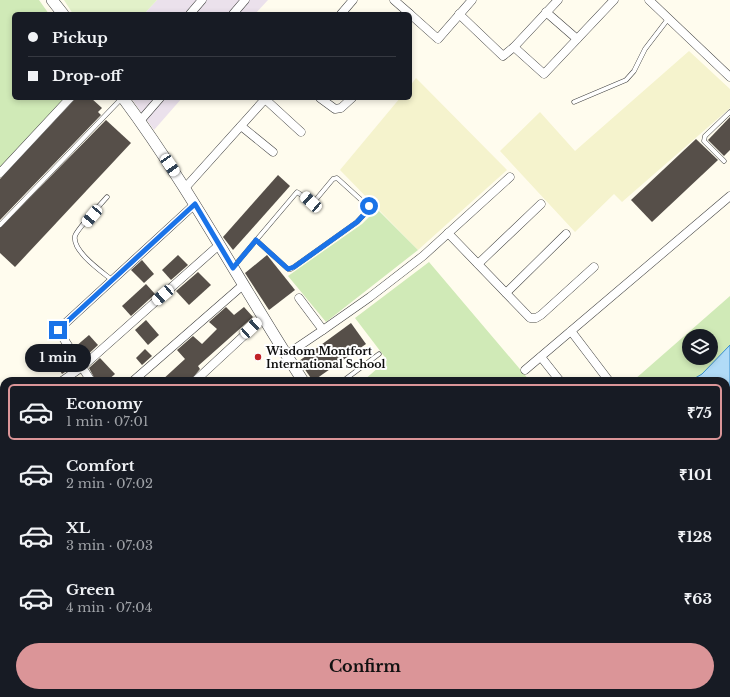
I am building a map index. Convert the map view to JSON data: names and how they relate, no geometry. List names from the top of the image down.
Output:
{
  "places": ["Wisdom Montfort International School"],
  "page": {
    "banner": ["Pickup", "Drop-off"],
    "bubble": "1 min",
    "list": [
      {
        "name": "Economy",
        "note": "1 min · 07:01",
        "value": "₹75"
      },
      {
        "name": "Comfort",
        "note": "2 min · 07:02",
        "value": "₹101"
      },
      {
        "name": "XL",
        "note": "3 min · 07:03",
        "value": "₹128"
      },
      {
        "name": "Green",
        "note": "4 min · 07:04",
        "value": "₹63"
      }
    ],
    "buttons": "Confirm"
  }
}
